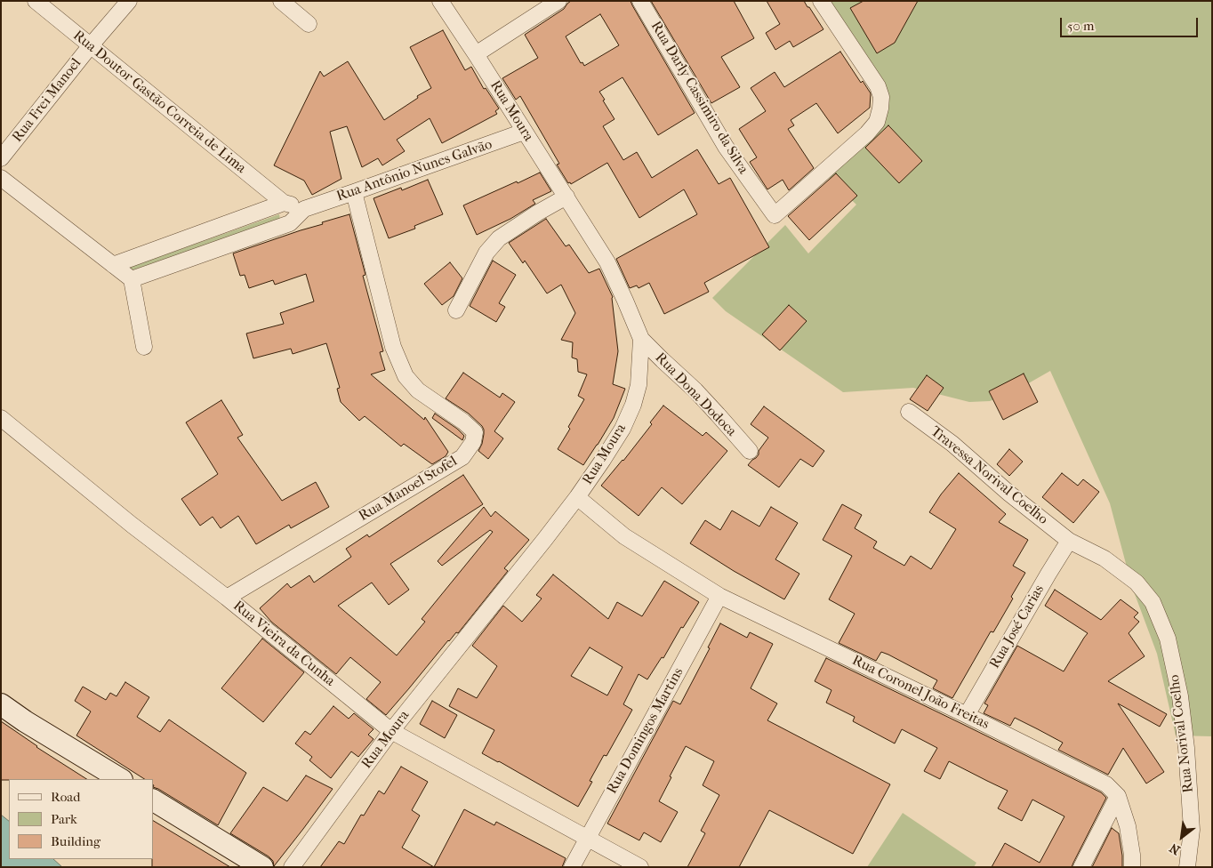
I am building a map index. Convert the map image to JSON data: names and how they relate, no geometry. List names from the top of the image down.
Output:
{
  "streets": {
    "street": [
      "Rua Darly Cassimiro da Silva",
      "Rua Frei Manoel",
      "Rua Doutor Gastão Correia de Lima",
      "Rua Moura",
      "Rua Antônio Nunes Galvão",
      "Rua Dona Dodoca",
      "Travessa Norival Coelho",
      "Rua Manoel Stofel",
      "Rua José Carias",
      "Rua Vieira da Cunha",
      "Rua Coronel João Freitas",
      "Rua Domingos Martins",
      "Rua Norival Coelho"
    ]
  },
  "crossings": [
    ["Rua Frei Manoel", "Rua Doutor Gastão Correia de Lima"],
    ["Rua Moura", "Rua Antônio Nunes Galvão"],
    ["Rua Moura", "Rua Dona Dodoca"],
    ["Rua Moura", "Rua Vieira da Cunha"],
    ["Rua Moura", "Rua Coronel João Freitas"],
    ["Rua Antônio Nunes Galvão", "Rua Manoel Stofel"],
    ["Travessa Norival Coelho", "Rua José Carias"],
    ["Travessa Norival Coelho", "Rua Norival Coelho"],
    ["Rua Manoel Stofel", "Rua Vieira da Cunha"],
    ["Rua José Carias", "Rua Coronel João Freitas"],
    ["Rua José Carias", "Rua Norival Coelho"],
    ["Rua Vieira da Cunha", "Rua Domingos Martins"],
    ["Rua Coronel João Freitas", "Rua Domingos Martins"]
  ],
  "legend": ["Road", "Park", "Building"],
  "scale_bar": "50 m",
  "north": "bottom left"
}
